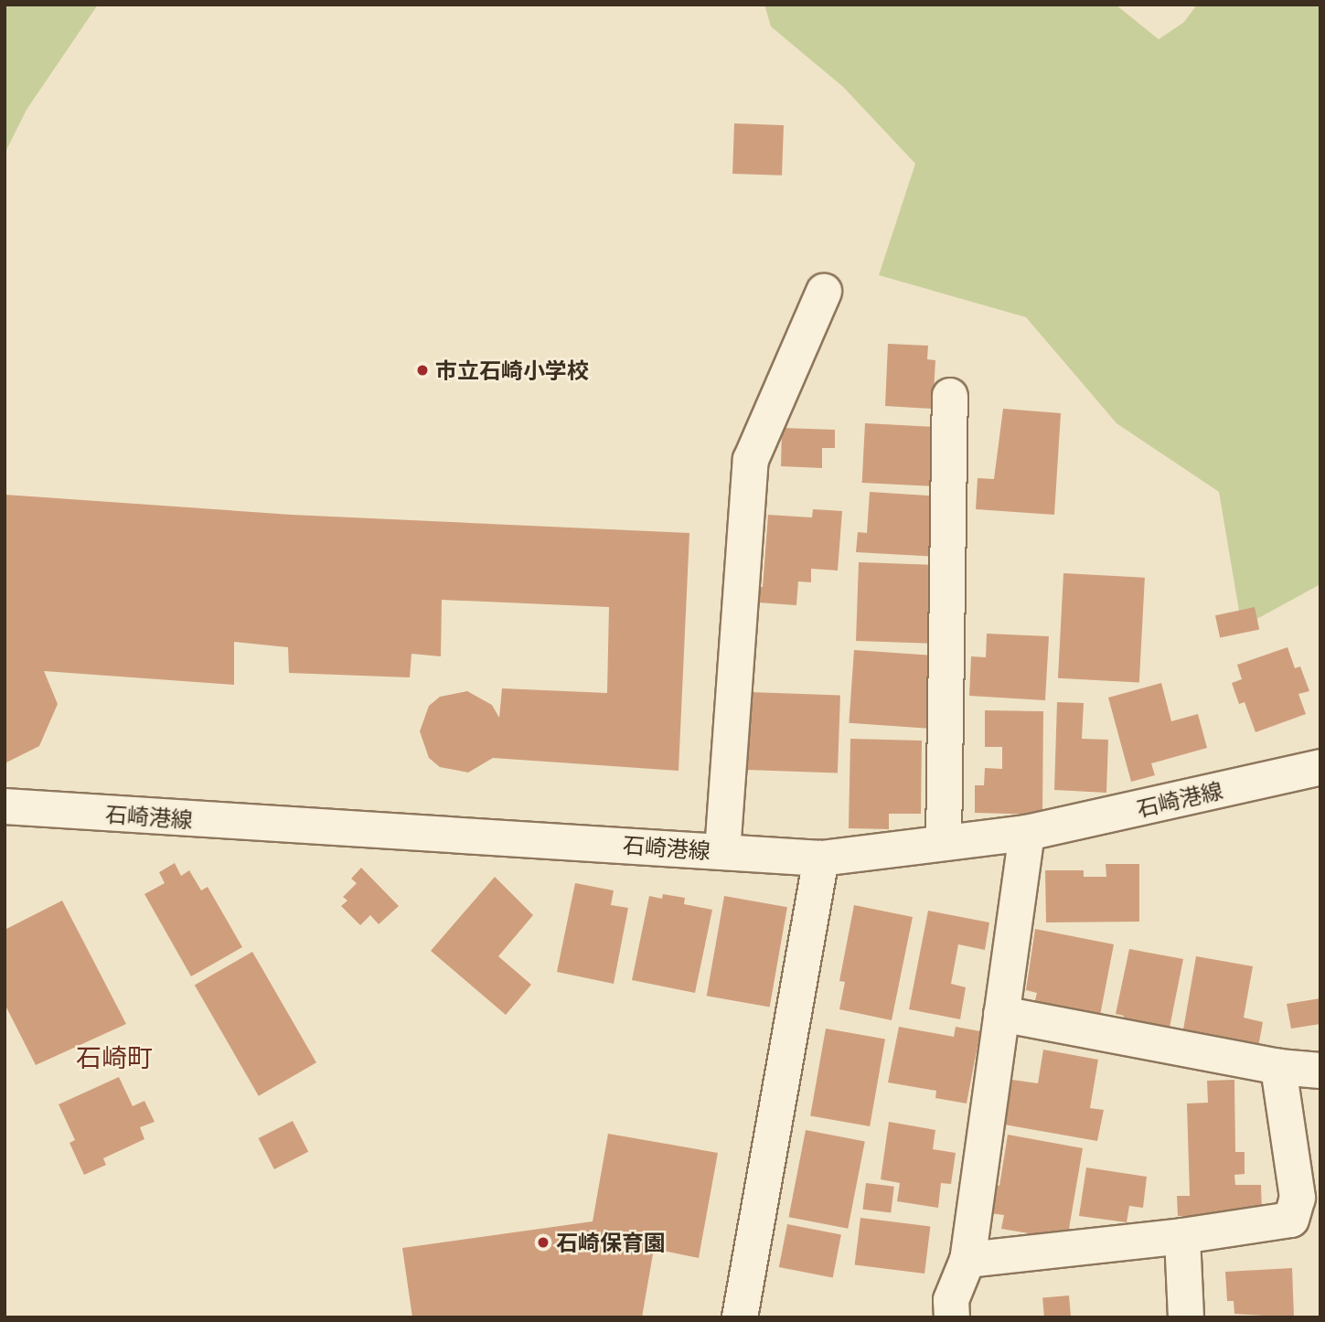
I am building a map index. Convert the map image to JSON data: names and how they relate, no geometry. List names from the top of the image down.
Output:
{
  "streets": {
    "street": ["石崎港線"]
  },
  "districts": ["石崎町"],
  "places": ["市立石崎小学校", "石崎保育園"]
}
